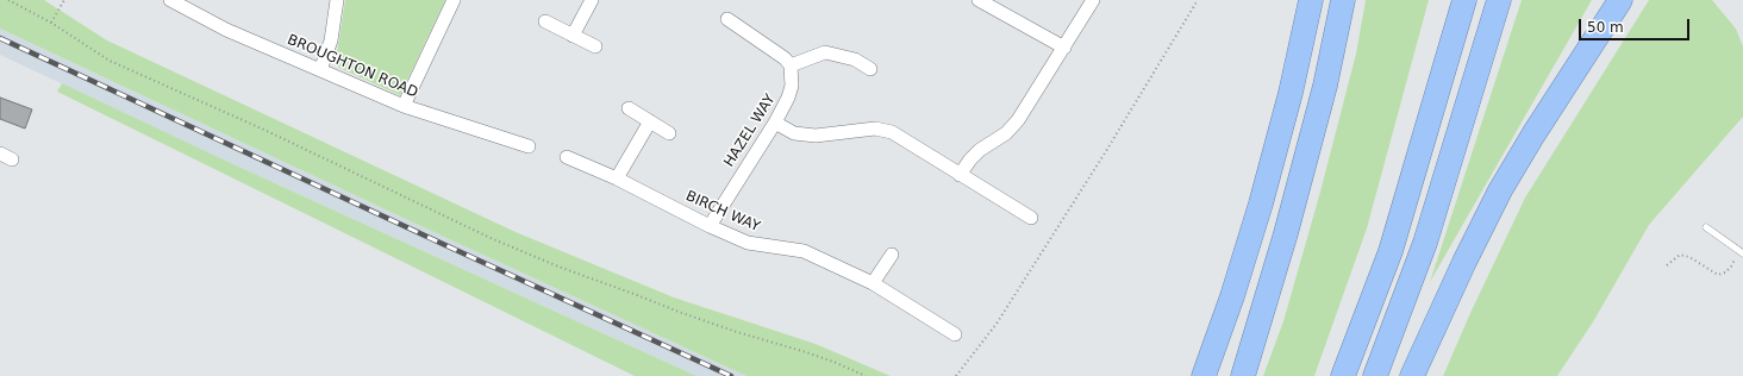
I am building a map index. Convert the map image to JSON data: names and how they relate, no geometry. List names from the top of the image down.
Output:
{
  "streets": {
    "street": ["BROUGHTON ROAD", "HAZEL WAY", "BIRCH WAY"]
  },
  "crossings": [
    ["HAZEL WAY", "BIRCH WAY"]
  ],
  "scale_bar": "50 m"
}
